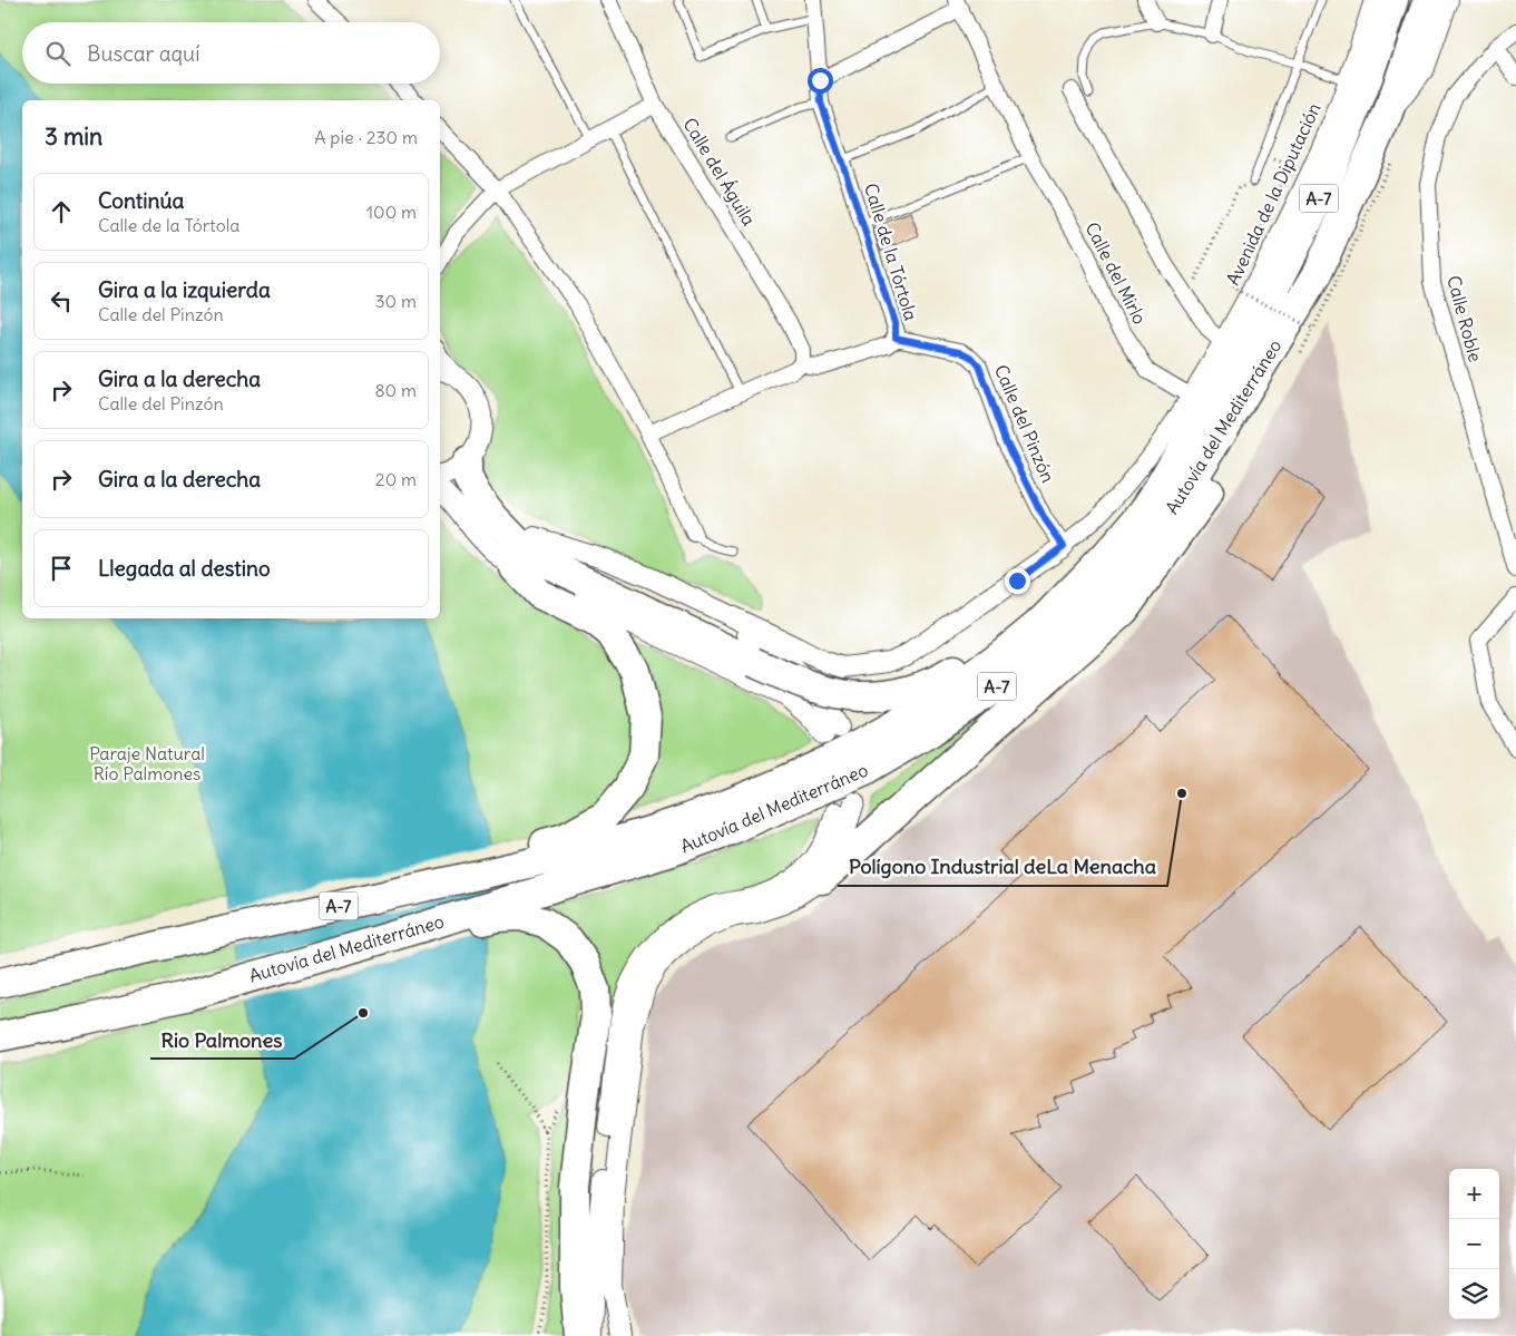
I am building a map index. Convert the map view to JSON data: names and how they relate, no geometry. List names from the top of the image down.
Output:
{
  "streets": {
    "highway": ["A-7", "Autovía del Mediterráneo"],
    "street": [
      "Calle del Águila",
      "Avenida de la Diputación",
      "Calle de la Tórtola",
      "Calle del Mirlo",
      "Calle Roble",
      "Calle del Pinzón"
    ]
  },
  "crossings": [
    ["Calle del Águila", "Calle de la Tórtola"],
    ["Avenida de la Diputación", "Calle del Mirlo"],
    ["Calle de la Tórtola", "Calle del Pinzón"]
  ],
  "parks": ["Paraje Natural Río Palmones"],
  "places": ["Polígono Industrial deLa Menacha", "Rio Palmones"],
  "page": {
    "search": "Buscar aquí",
    "heading": ["3 min", "A pie · 230 m"],
    "list": [
      ["Continúa", "Calle de la Tórtola", "100 m"],
      ["Gira a la izquierda", "Calle del Pinzón", "30 m"],
      ["Gira a la derecha", "Calle del Pinzón", "80 m"],
      ["Gira a la derecha", "20 m"],
      "Llegada al destino"
    ],
    "map_buttons": ["+", "−"]
  }
}
